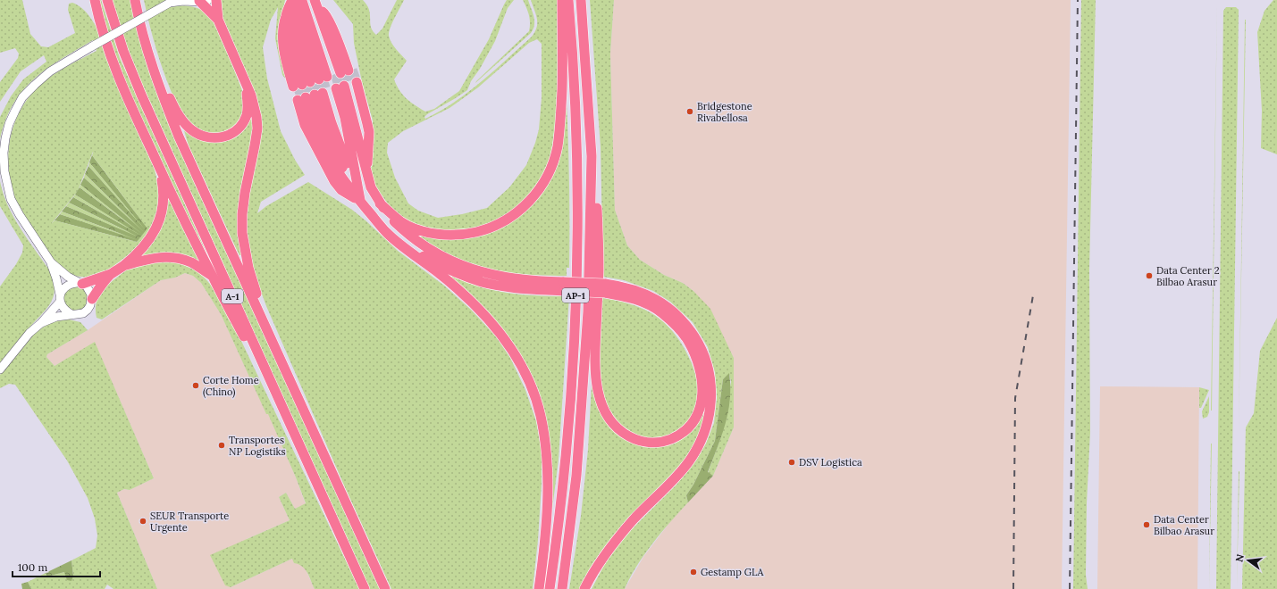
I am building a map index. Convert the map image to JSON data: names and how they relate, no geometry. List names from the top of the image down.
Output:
{
  "streets": {
    "highway": ["AP-1", "A-1"]
  },
  "places": [
    "Bridgestone Rivabellosa",
    "Data Center 2 Bilbao Arasur",
    "Corte Home (Chino)",
    "Transportes NP Logistiks",
    "DSV Logistica",
    "SEUR Transporte Urgente",
    "Data Center Bilbao Arasur",
    "Gestamp GLA"
  ],
  "scale_bar": "100 m",
  "north": "left"
}
